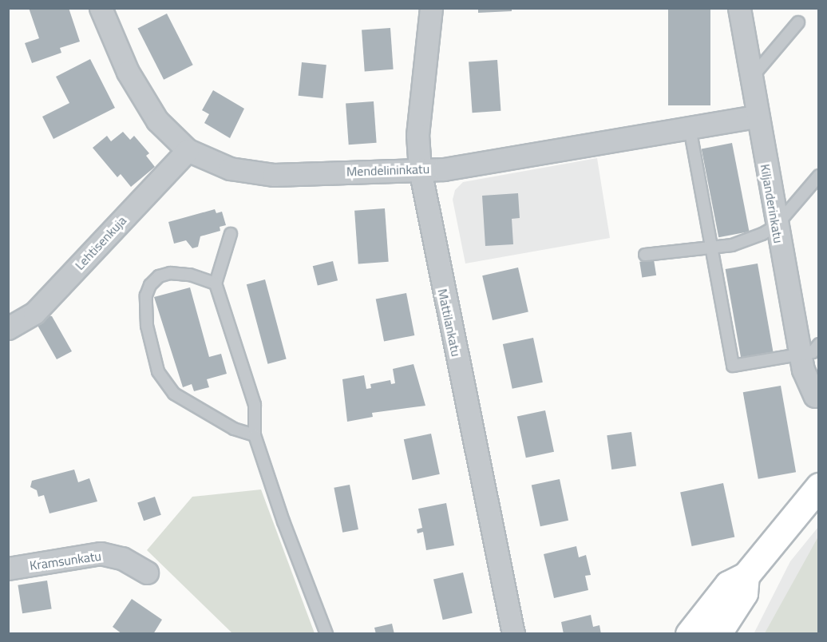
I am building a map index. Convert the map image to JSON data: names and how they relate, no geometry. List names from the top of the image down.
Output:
{
  "streets": {
    "street": [
      "Mendelininkatu",
      "Kiljanderinkatu",
      "Lehtisenkuja",
      "Mattilankatu",
      "Kramsunkatu"
    ]
  },
  "crossings": [
    ["Mendelininkatu", "Kiljanderinkatu"],
    ["Mendelininkatu", "Lehtisenkuja"],
    ["Mendelininkatu", "Mattilankatu"]
  ]
}
